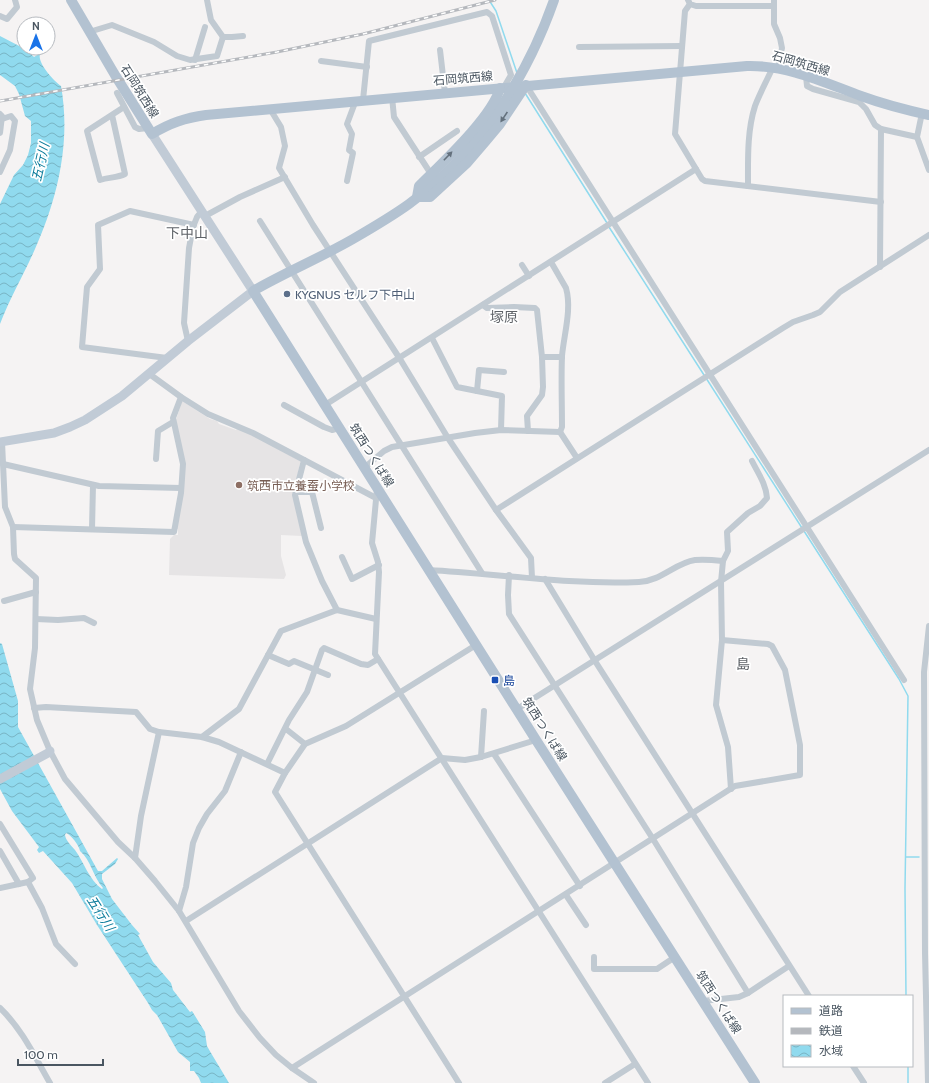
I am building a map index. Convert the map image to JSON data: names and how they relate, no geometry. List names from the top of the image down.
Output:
{
  "streets": {
    "main road": ["石岡筑西線", "筑西つくば線"]
  },
  "districts": ["下中山", "塚原", "島"],
  "water": ["五行川"],
  "places": {
    "other": ["KYGNUS セルフ下中山", "筑西市立養蚕小学校"],
    "transit": ["島"]
  },
  "legend": ["道路", "鉄道", "水域"],
  "scale_bar": "100 m",
  "north": "top"
}
